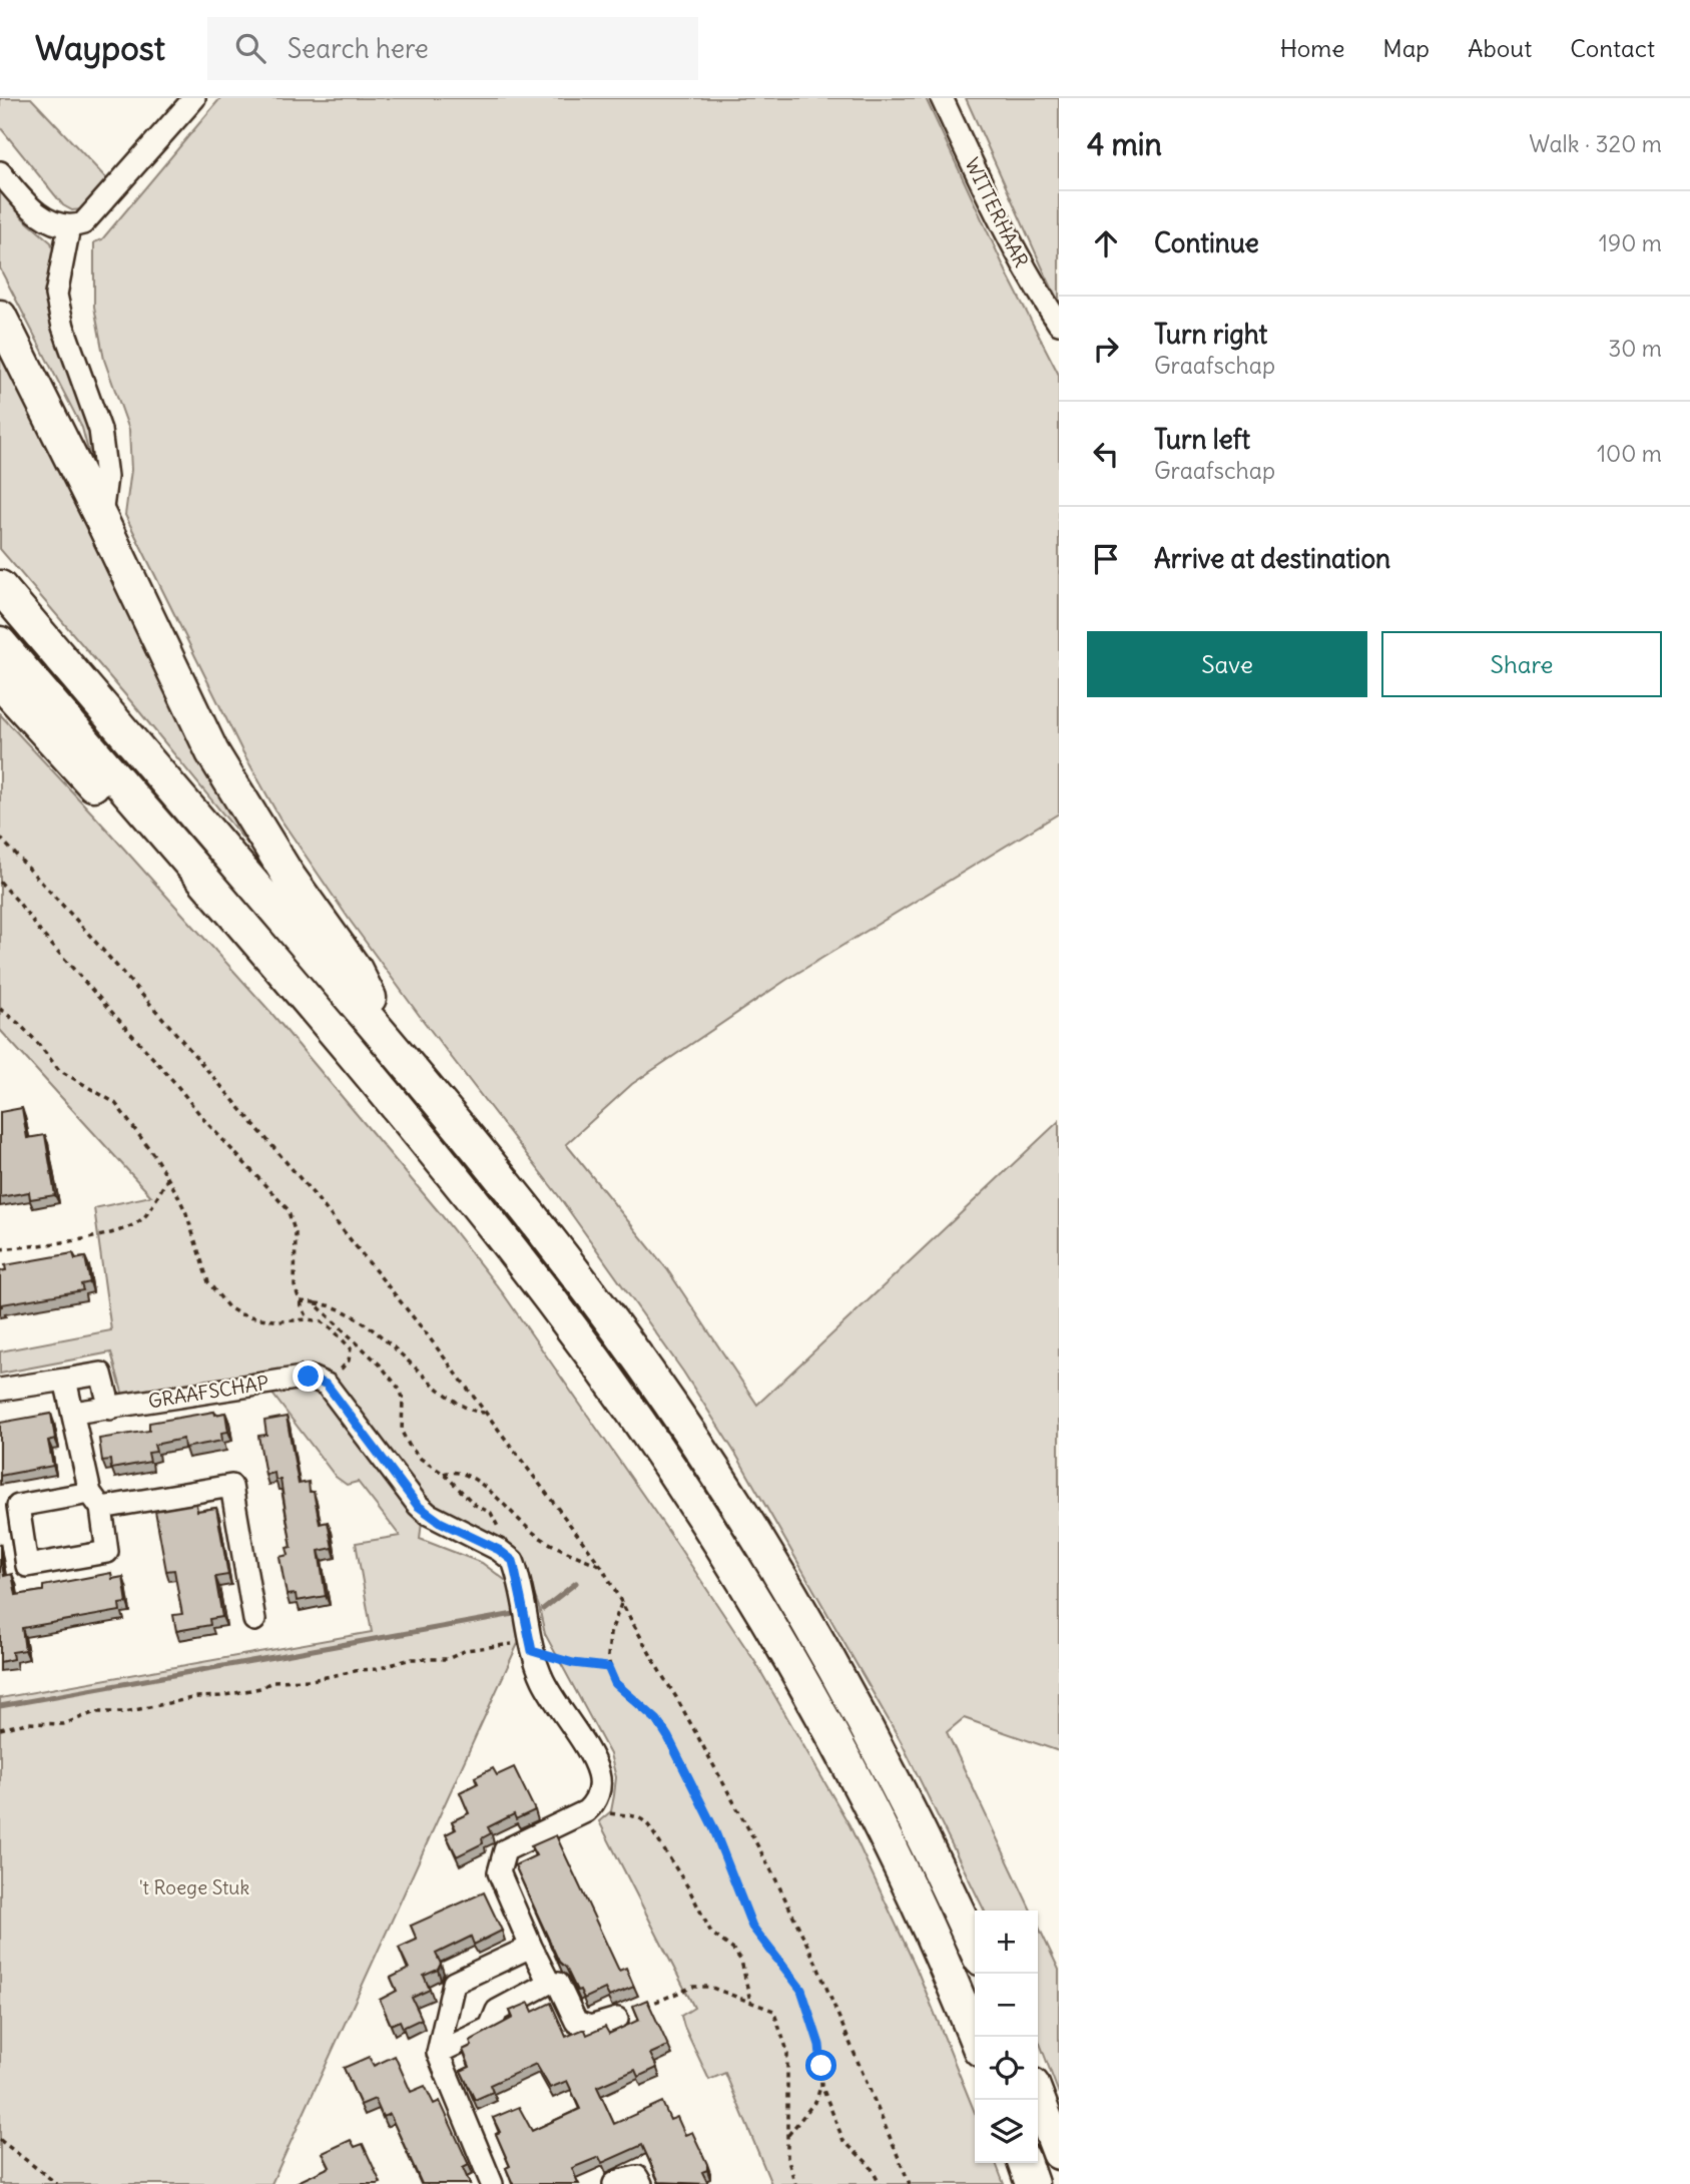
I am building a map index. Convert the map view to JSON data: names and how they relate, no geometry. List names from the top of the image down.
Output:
{
  "streets": {
    "street": ["WITTERHAAR", "GRAAFSCHAP"]
  },
  "parks": ["'t Roege Stuk"],
  "page": {
    "header": "Waypost",
    "search": "Search here",
    "nav": [
      "Home",
      "Map",
      "About",
      "Contact"
    ],
    "heading": ["4 min", "Walk · 320 m"],
    "list": [
      ["Continue", "190 m"],
      ["Turn right", "Graafschap", "30 m"],
      ["Turn left", "Graafschap", "100 m"],
      "Arrive at destination"
    ],
    "buttons": ["Save", "Share"],
    "map_buttons": ["+", "−"]
  }
}
